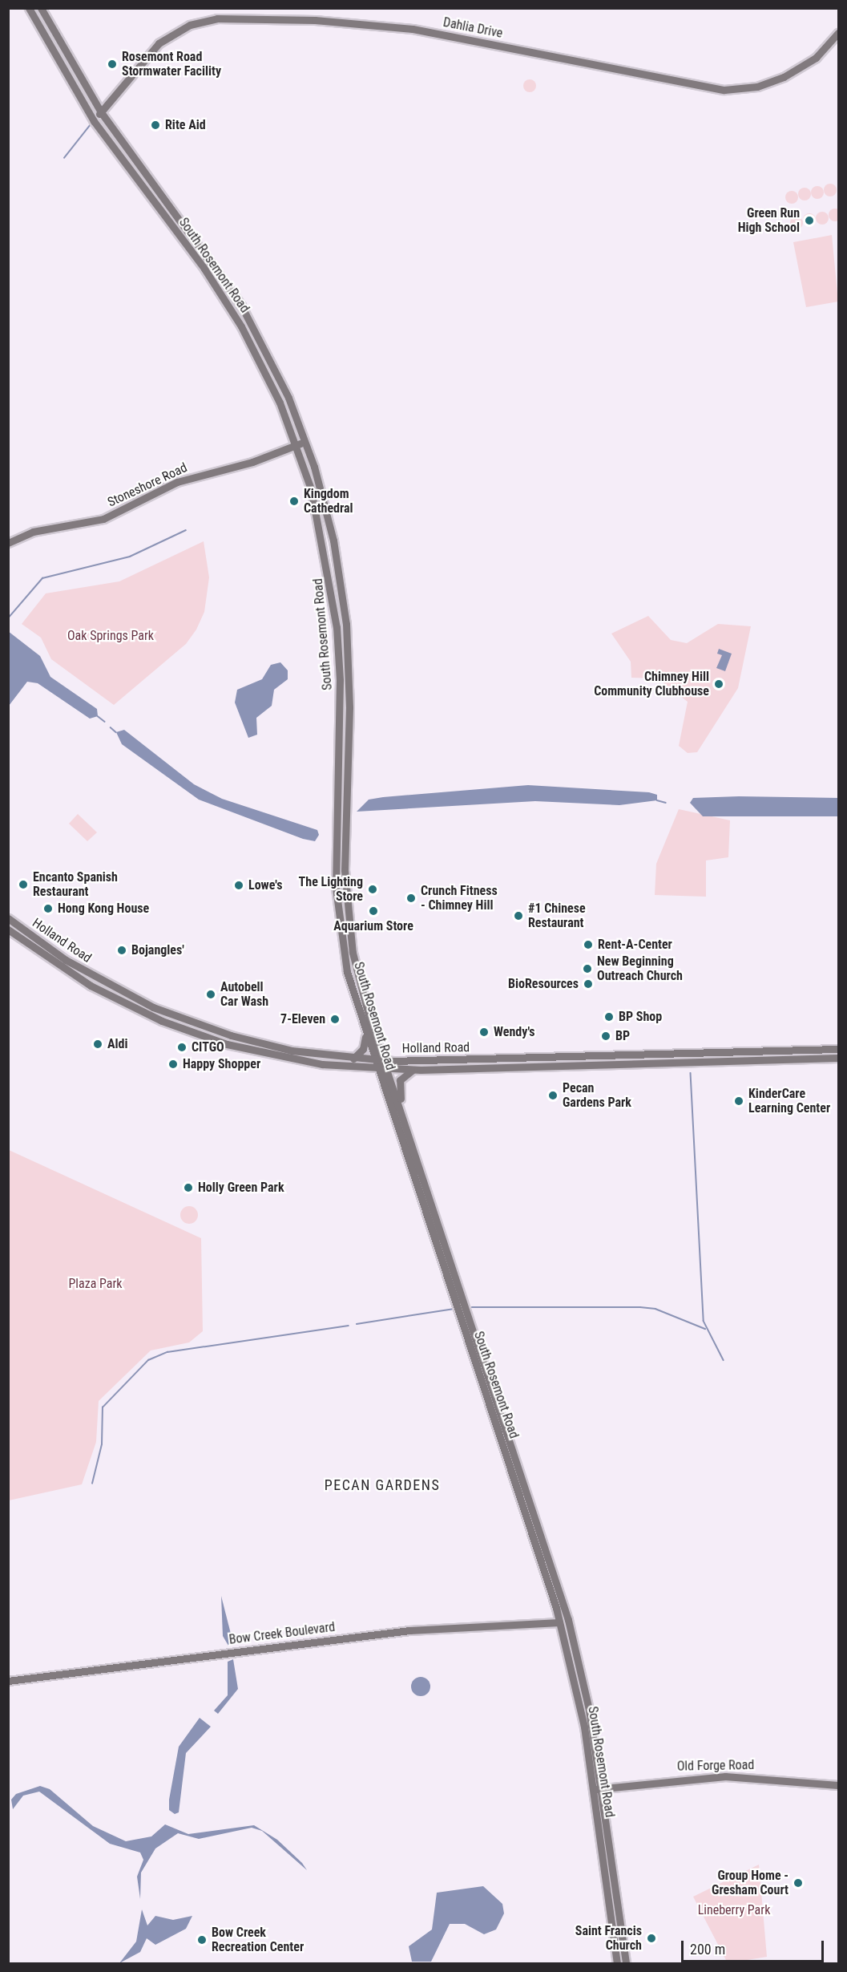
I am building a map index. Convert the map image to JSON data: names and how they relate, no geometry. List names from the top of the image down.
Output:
{
  "streets": {
    "main road": [
      "Dahlia Drive",
      "South Rosemont Road",
      "Stoneshore Road",
      "Holland Road",
      "Bow Creek Boulevard",
      "Old Forge Road"
    ]
  },
  "crossings": [
    ["Dahlia Drive", "South Rosemont Road"],
    ["South Rosemont Road", "Stoneshore Road"],
    ["South Rosemont Road", "Holland Road"],
    ["South Rosemont Road", "Bow Creek Boulevard"],
    ["South Rosemont Road", "Old Forge Road"]
  ],
  "districts": ["PECAN GARDENS"],
  "parks": ["Oak Springs Park", "Plaza Park", "Lineberry Park"],
  "places": [
    "Rosemont Road Stormwater Facility",
    "Rite Aid",
    "Green Run High School",
    "Kingdom Cathedral",
    "Chimney Hill Community Clubhouse",
    "Encanto Spanish Restaurant",
    "Lowe's",
    "The Lighting Store",
    "Crunch Fitness - Chimney Hill",
    "Hong Kong House",
    "Aquarium Store",
    "#1 Chinese Restaurant",
    "Rent-A-Center",
    "Bojangles'",
    "New Beginning Outreach Church",
    "BioResources",
    "Autobell Car Wash",
    "BP Shop",
    "7-Eleven",
    "Wendy's",
    "BP",
    "Aldi",
    "CITGO",
    "Happy Shopper",
    "Pecan Gardens Park",
    "KinderCare Learning Center",
    "Holly Green Park",
    "Group Home - Gresham Court",
    "Saint Francis Church",
    "Bow Creek Recreation Center"
  ],
  "scale_bar": "200 m"
}
